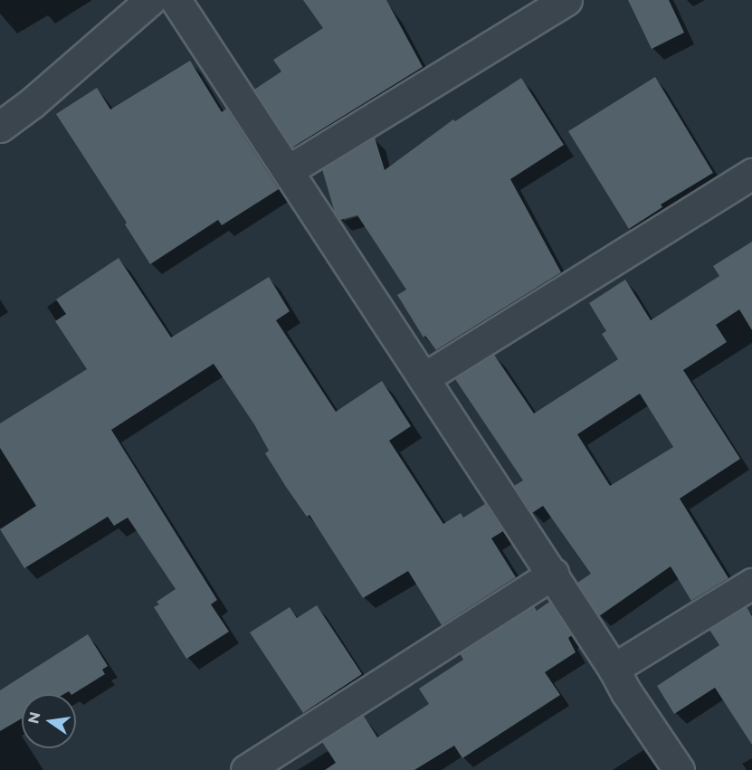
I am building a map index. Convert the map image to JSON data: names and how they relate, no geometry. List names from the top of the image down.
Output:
{
  "north": "left"
}
